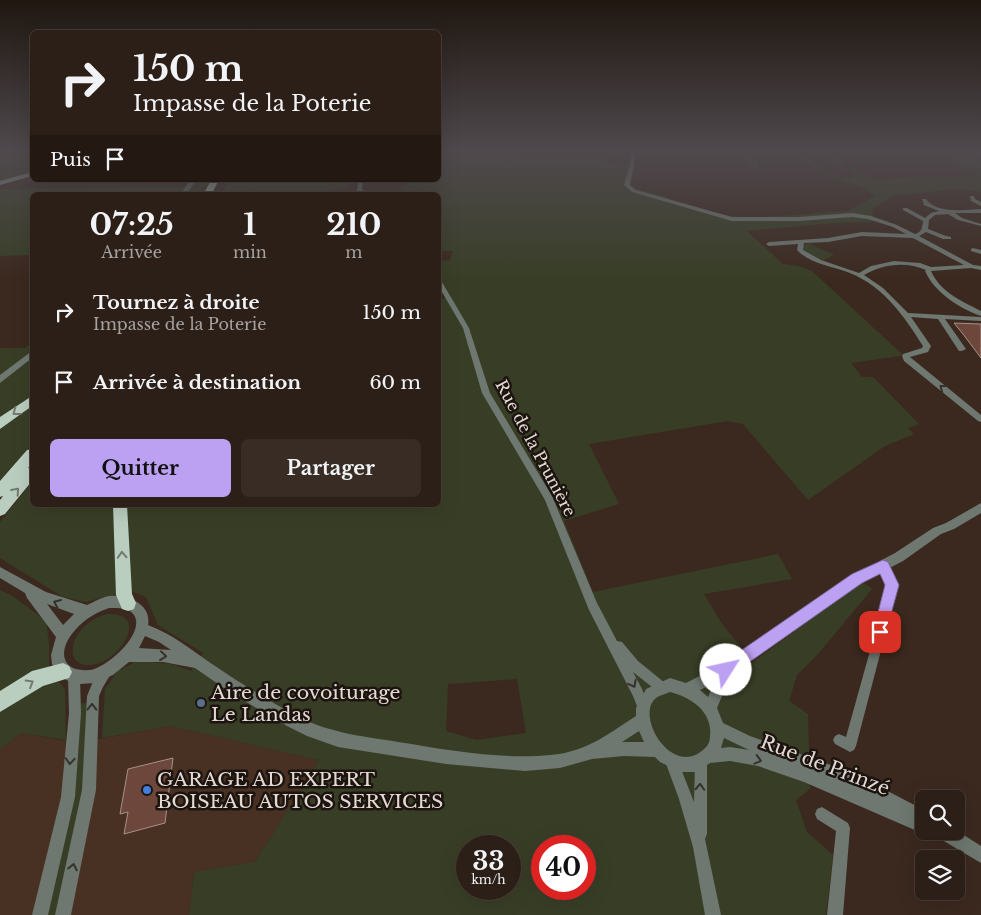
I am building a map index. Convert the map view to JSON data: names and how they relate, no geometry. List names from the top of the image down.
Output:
{
  "streets": {
    "street": ["Rue de la Prunière", "Rue de Prinzé"]
  },
  "crossings": [
    ["Rue de la Prunière", "Rue de Prinzé"]
  ],
  "places": ["Aire de covoiturage Le Landas", "GARAGE AD EXPERT BOISEAU AUTOS SERVICES"],
  "page": {
    "turn": ["150 m", "Impasse de la Poterie"],
    "then": "Puis",
    "eta": [
      "07:25",
      "Arrivée",
      "1",
      "min",
      "210",
      "m"
    ],
    "list": [
      {
        "name": "Tournez à droite",
        "note": "Impasse de la Poterie",
        "value": "150 m"
      },
      {
        "name": "Arrivée à destination",
        "value": "60 m"
      }
    ],
    "buttons": ["Quitter", "Partager"],
    "speed": "33 km/h",
    "limit": "40"
  }
}
